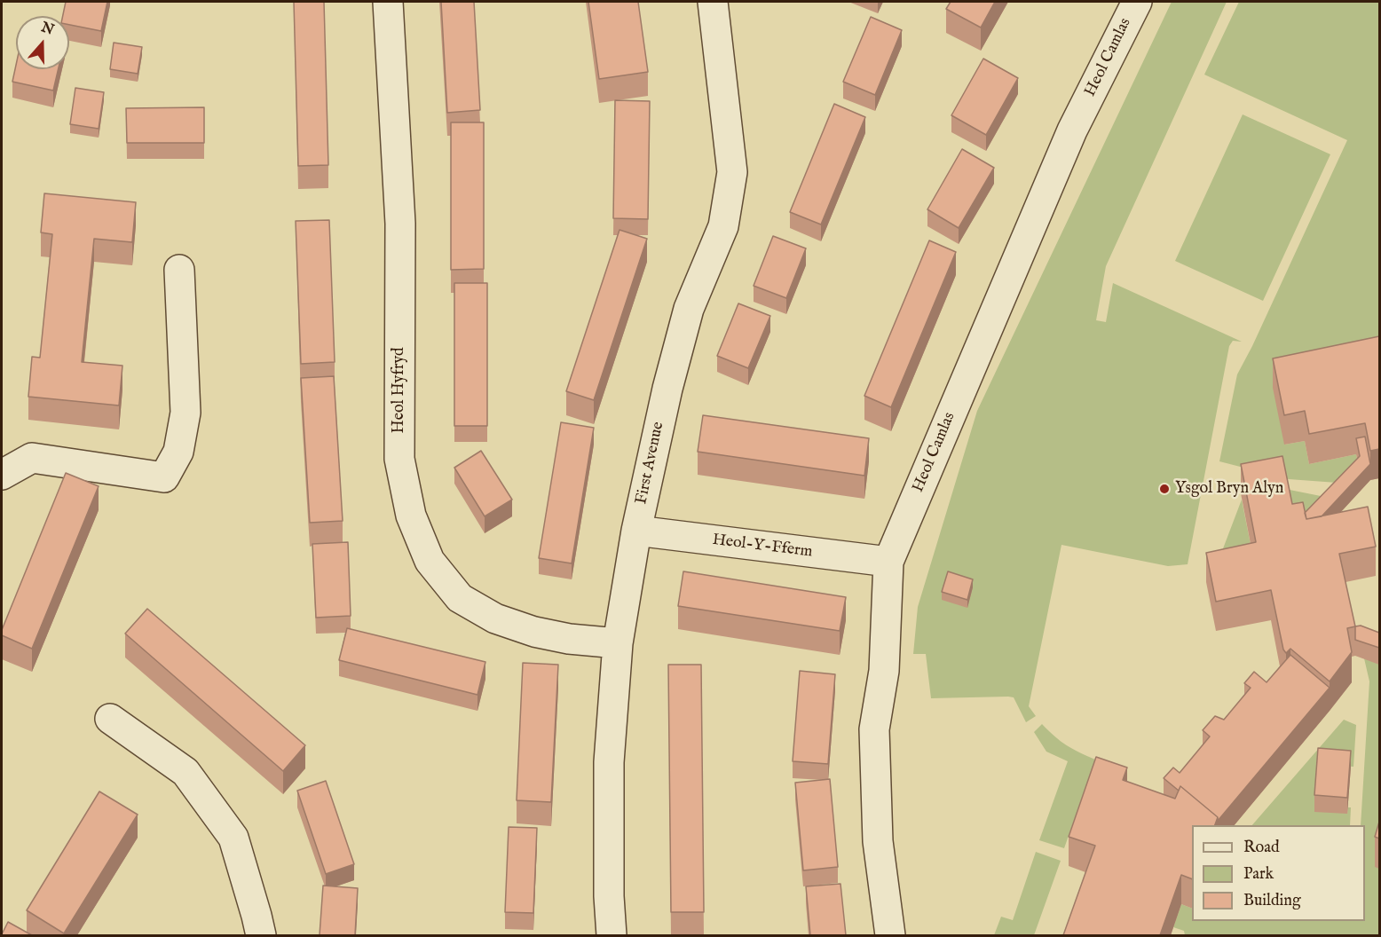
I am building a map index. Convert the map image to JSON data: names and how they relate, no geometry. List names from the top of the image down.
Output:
{
  "streets": {
    "street": [
      "Heol Camlas",
      "Heol Hyfryd",
      "First Avenue",
      "Heol-Y-Fferm"
    ]
  },
  "crossings": [
    ["Heol Camlas", "Heol-Y-Fferm"],
    ["Heol Hyfryd", "First Avenue"],
    ["First Avenue", "Heol-Y-Fferm"]
  ],
  "places": ["Ysgol Bryn Alyn"],
  "legend": ["Road", "Park", "Building"],
  "north": "top"
}
